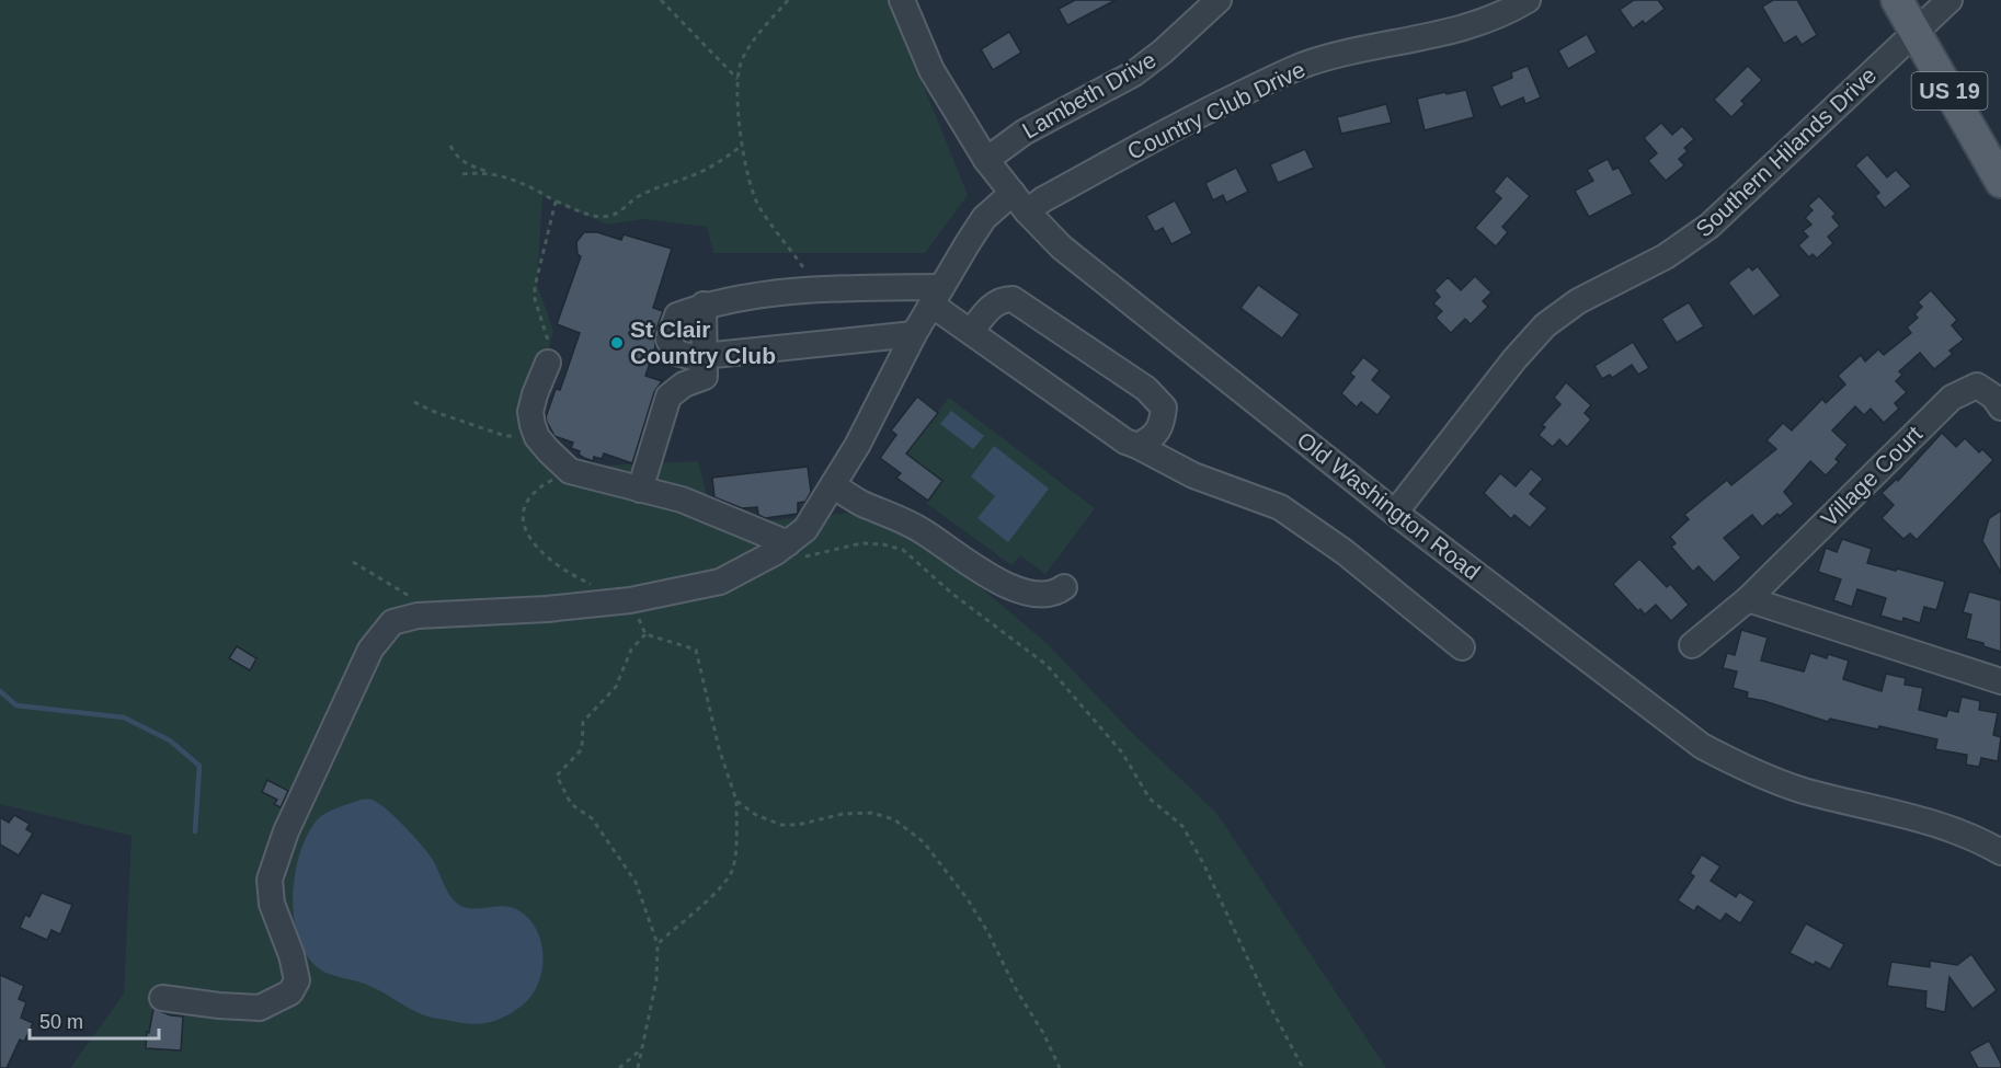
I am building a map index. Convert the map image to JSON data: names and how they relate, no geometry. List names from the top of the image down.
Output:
{
  "streets": {
    "main road": ["US 19"],
    "street": [
      "Lambeth Drive",
      "Country Club Drive",
      "Southern Hilands Drive",
      "Village Court",
      "Old Washington Road"
    ]
  },
  "crossings": [
    ["US 19", "Southern Hilands Drive"],
    ["Lambeth Drive", "Old Washington Road"],
    ["Country Club Drive", "Old Washington Road"],
    ["Southern Hilands Drive", "Old Washington Road"]
  ],
  "places": ["St Clair Country Club"],
  "scale_bar": "50 m"
}
